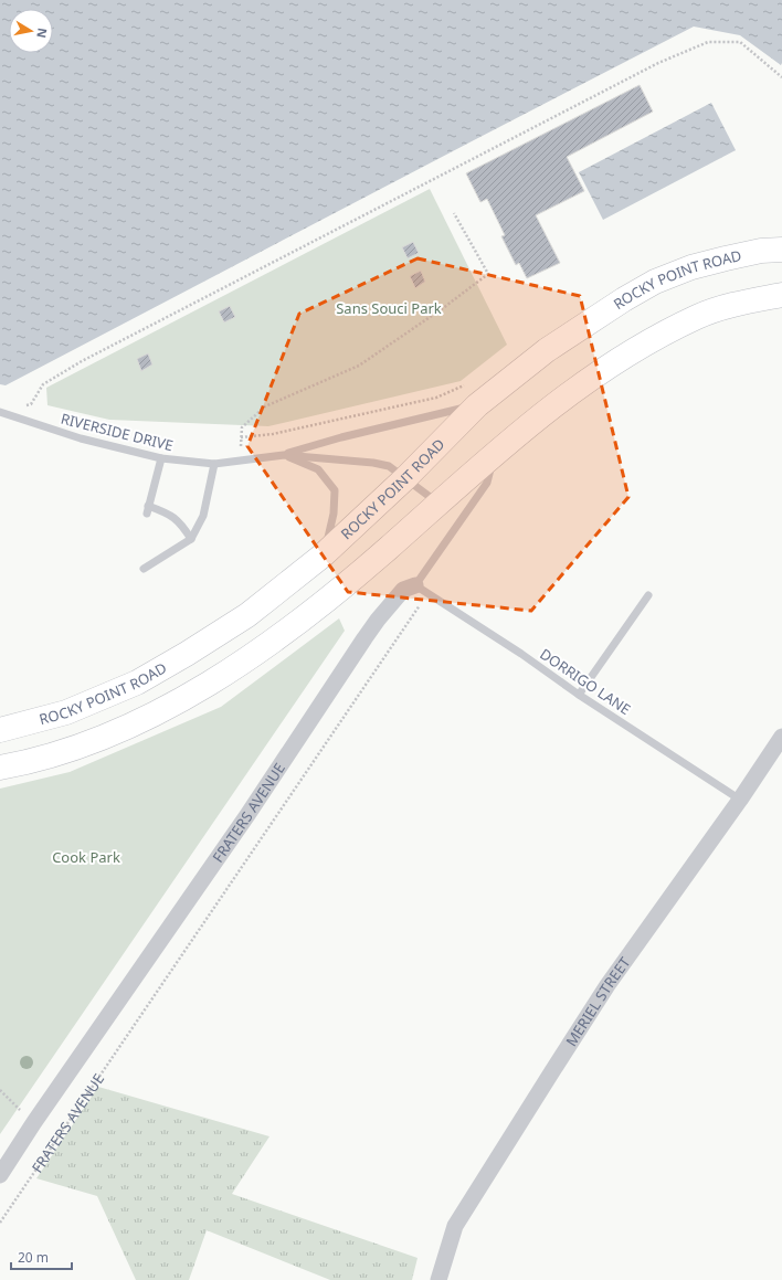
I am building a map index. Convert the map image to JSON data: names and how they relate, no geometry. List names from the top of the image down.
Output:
{
  "streets": {
    "main road": ["ROCKY POINT ROAD"],
    "street": ["FRATERS AVENUE", "MERIEL STREET"],
    "lane": ["RIVERSIDE DRIVE", "DORRIGO LANE"]
  },
  "crossings": [
    ["ROCKY POINT ROAD", "RIVERSIDE DRIVE"],
    ["DORRIGO LANE", "FRATERS AVENUE"],
    ["DORRIGO LANE", "MERIEL STREET"]
  ],
  "parks": ["Sans Souci Park", "Cook Park"],
  "scale_bar": "20 m",
  "north": "right"
}
